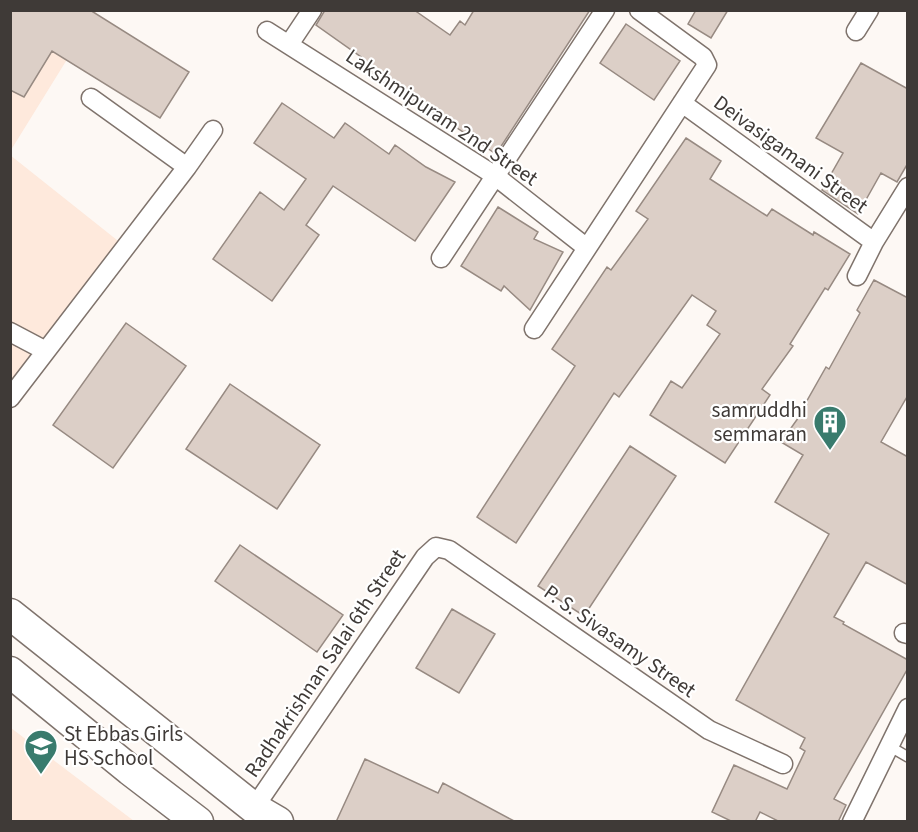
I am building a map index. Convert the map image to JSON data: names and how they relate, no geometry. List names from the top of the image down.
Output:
{
  "streets": {
    "street": [
      "Lakshmipuram 2nd Street",
      "Deivasigamani Street",
      "P. S. Sivasamy Street",
      "Radhakrishnan Salai 6th Street"
    ]
  },
  "crossings": [
    ["P. S. Sivasamy Street", "Radhakrishnan Salai 6th Street"]
  ],
  "places": {
    "building": ["samruddhi semmaran"],
    "school or university": ["St Ebbas Girls HS School"]
  }
}
